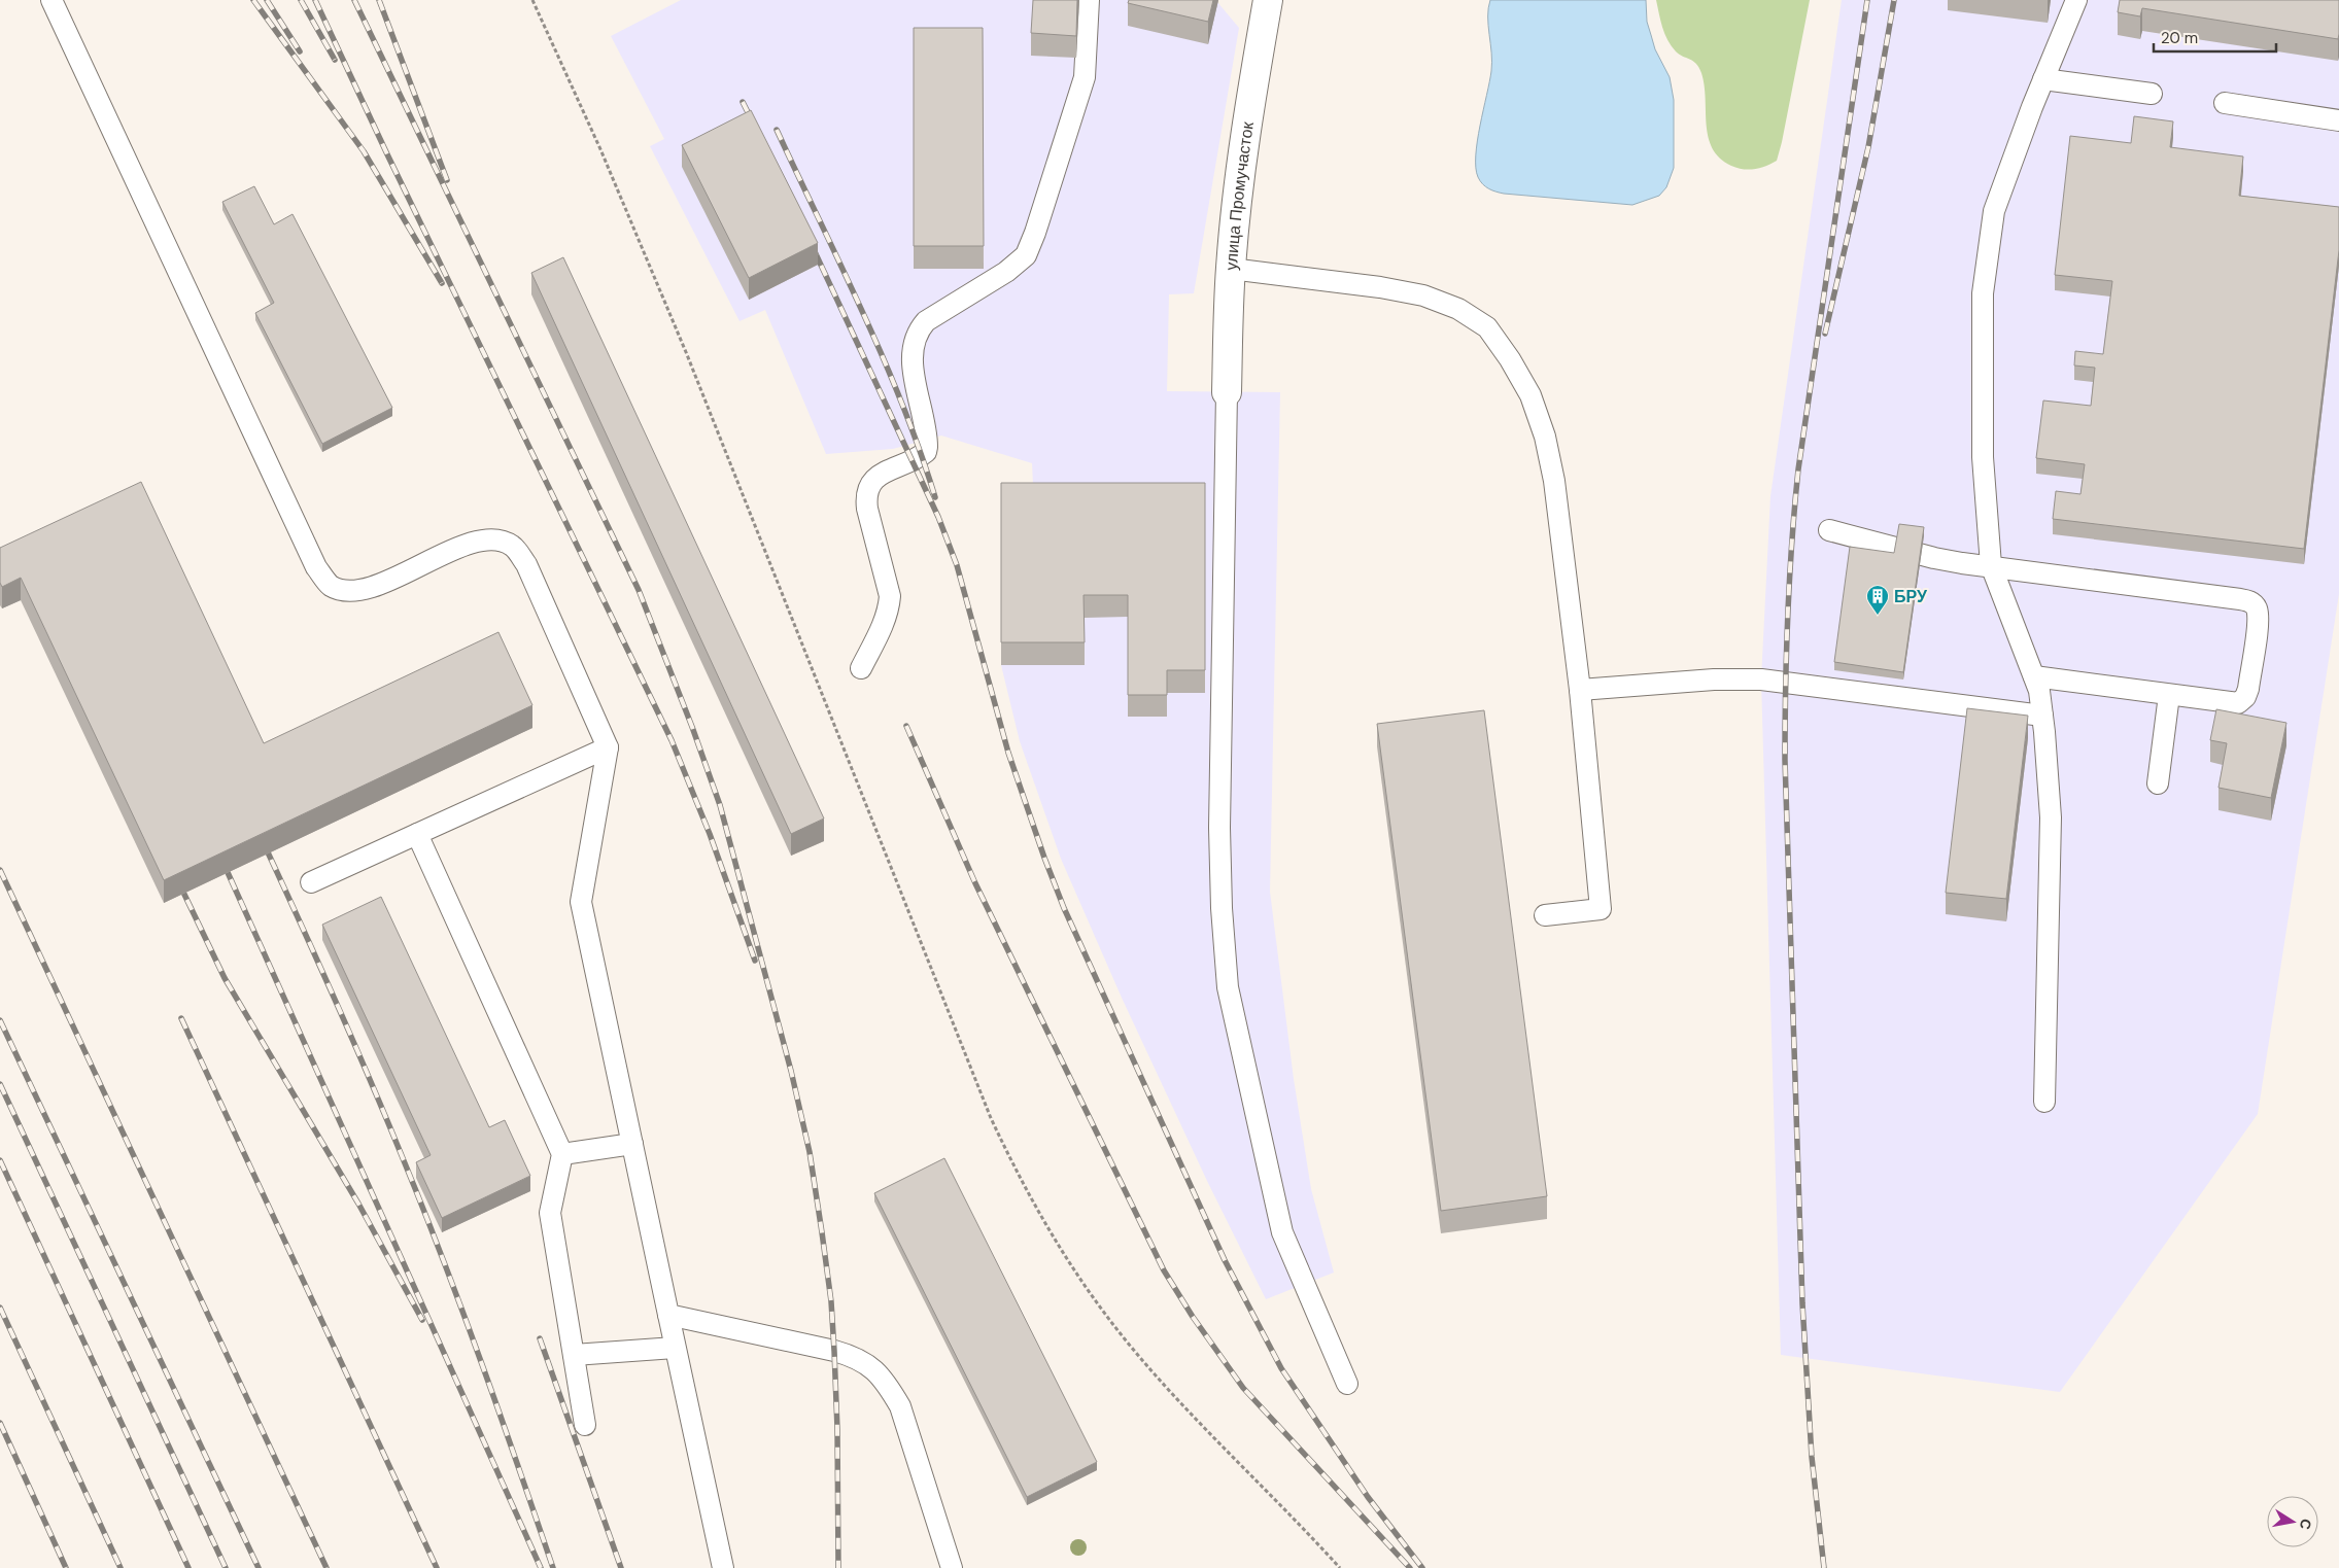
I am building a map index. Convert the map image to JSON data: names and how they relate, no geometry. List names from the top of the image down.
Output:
{
  "streets": {
    "street": ["улица Промучасток"]
  },
  "places": {
    "building": ["БРУ"]
  },
  "scale_bar": "20 m",
  "north": "right"
}
